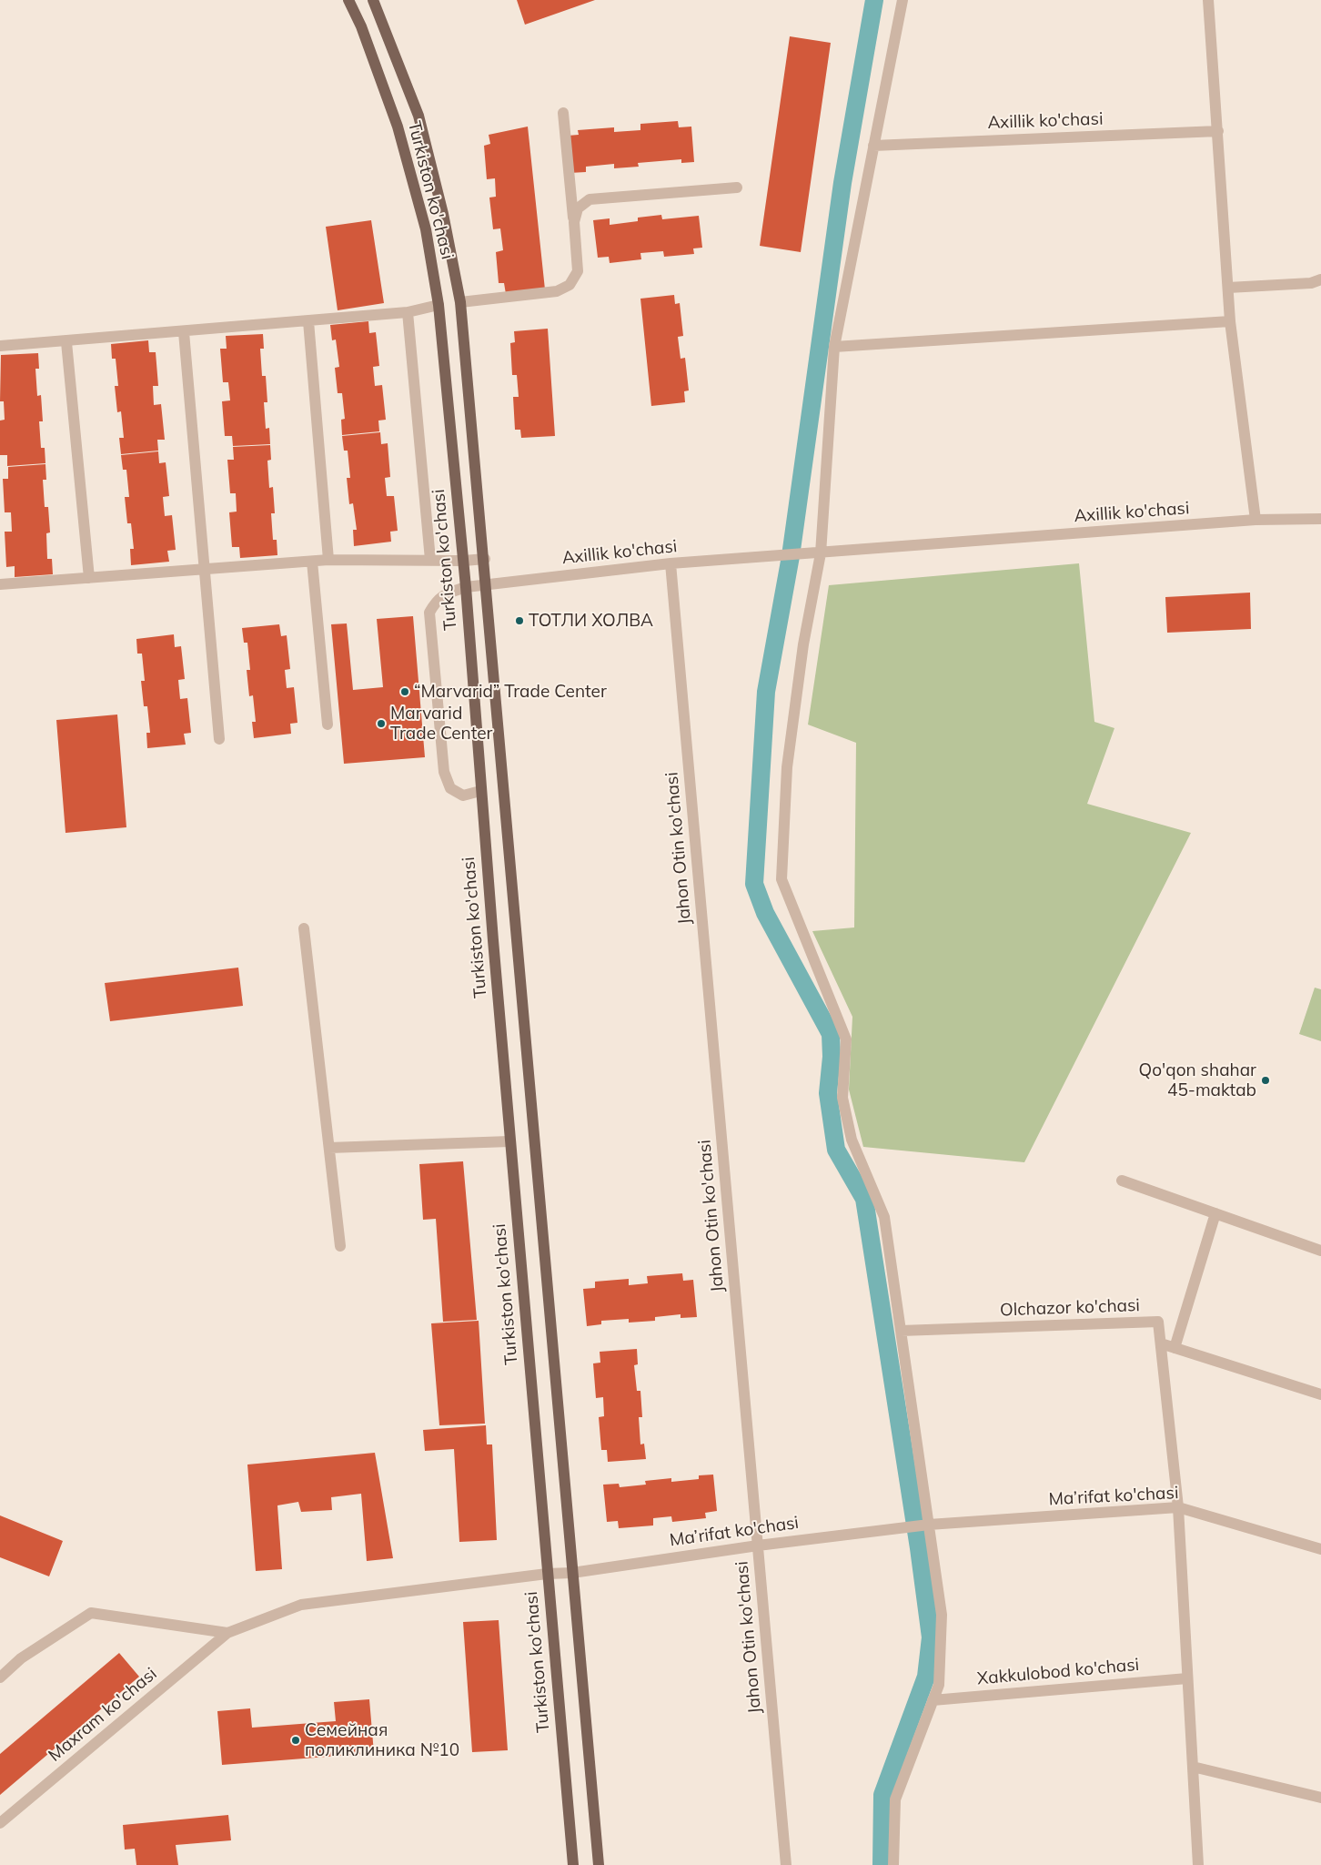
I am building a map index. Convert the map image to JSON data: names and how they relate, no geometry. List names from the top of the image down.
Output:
{
  "streets": {
    "main road": ["Turkiston ko'chasi"],
    "street": [
      "Axillik ko'chasi",
      "Jahon Otin ko'chasi",
      "Olchazor ko'chasi",
      "Ma’rifat ko'chasi",
      "Xakkulobod ko'chasi",
      "Maxram ko'chasi"
    ]
  },
  "crossings": [
    ["Axillik ko'chasi", "Turkiston ko'chasi"],
    ["Axillik ko'chasi", "Jahon Otin ko'chasi"],
    ["Turkiston ko'chasi", "Ma’rifat ko'chasi"],
    ["Jahon Otin ko'chasi", "Ma’rifat ko'chasi"],
    ["Ma’rifat ko'chasi", "Maxram ko'chasi"]
  ],
  "places": [
    "ТОТЛИ ХОЛВА",
    "“Marvarid” Trade Center",
    "Marvarid Trade Center",
    "Qo'qon shahar 45-maktab",
    "Семейная поликлиника №10"
  ]
}
